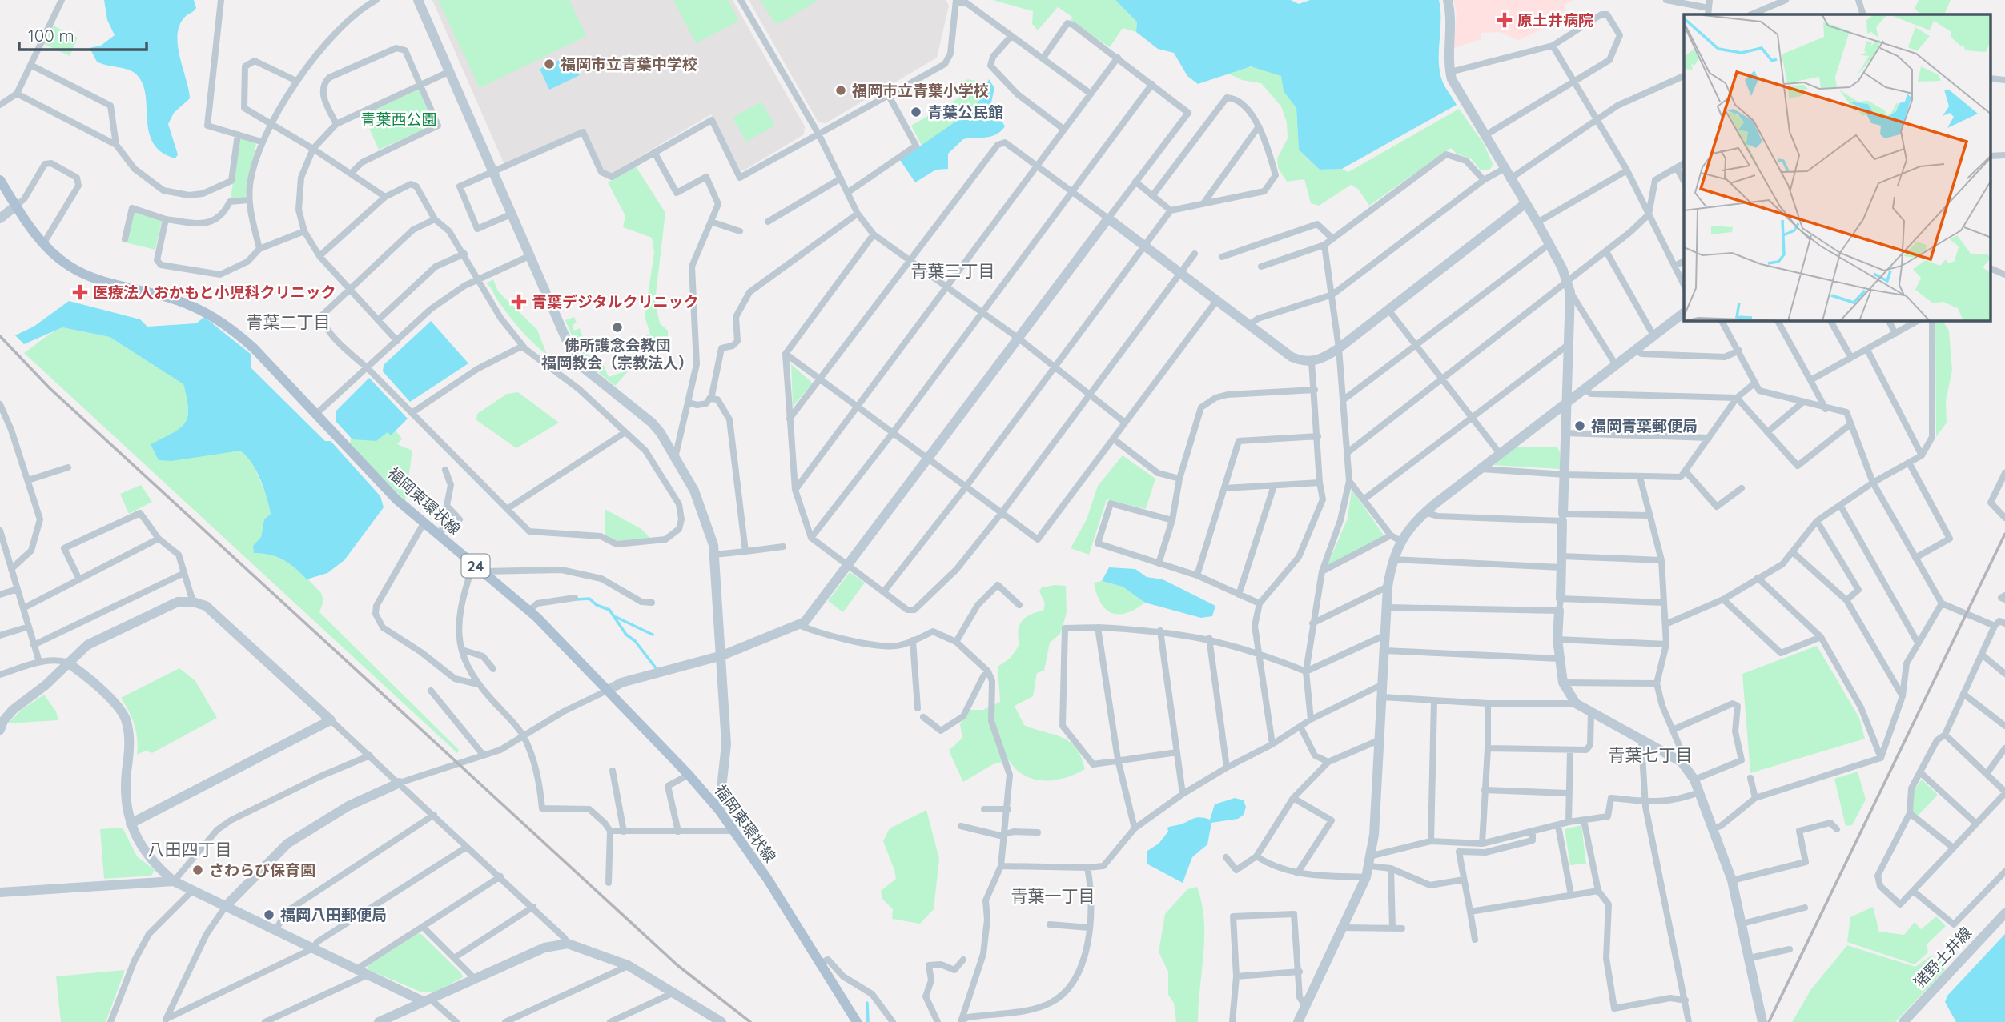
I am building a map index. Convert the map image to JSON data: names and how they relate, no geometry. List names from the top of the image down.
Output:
{
  "streets": {
    "main road": ["福岡東環状線", "24"],
    "street": ["猪野土井線"]
  },
  "districts": [
    "青葉三丁目",
    "青葉二丁目",
    "青葉七丁目",
    "八田四丁目",
    "青葉一丁目"
  ],
  "parks": ["青葉西公園"],
  "places": {
    "health": ["原土井病院", "医療法人おかもと小児科クリニック", "青葉デジタルクリニック"],
    "other": [
      "福岡市立青葉中学校",
      "福岡市立青葉小学校",
      "青葉公民館",
      "佛所護念会教団 福岡教会（宗教法人）",
      "福岡青葉郵便局",
      "さわらび保育園",
      "福岡八田郵便局"
    ]
  },
  "scale_bar": "100 m"
}
